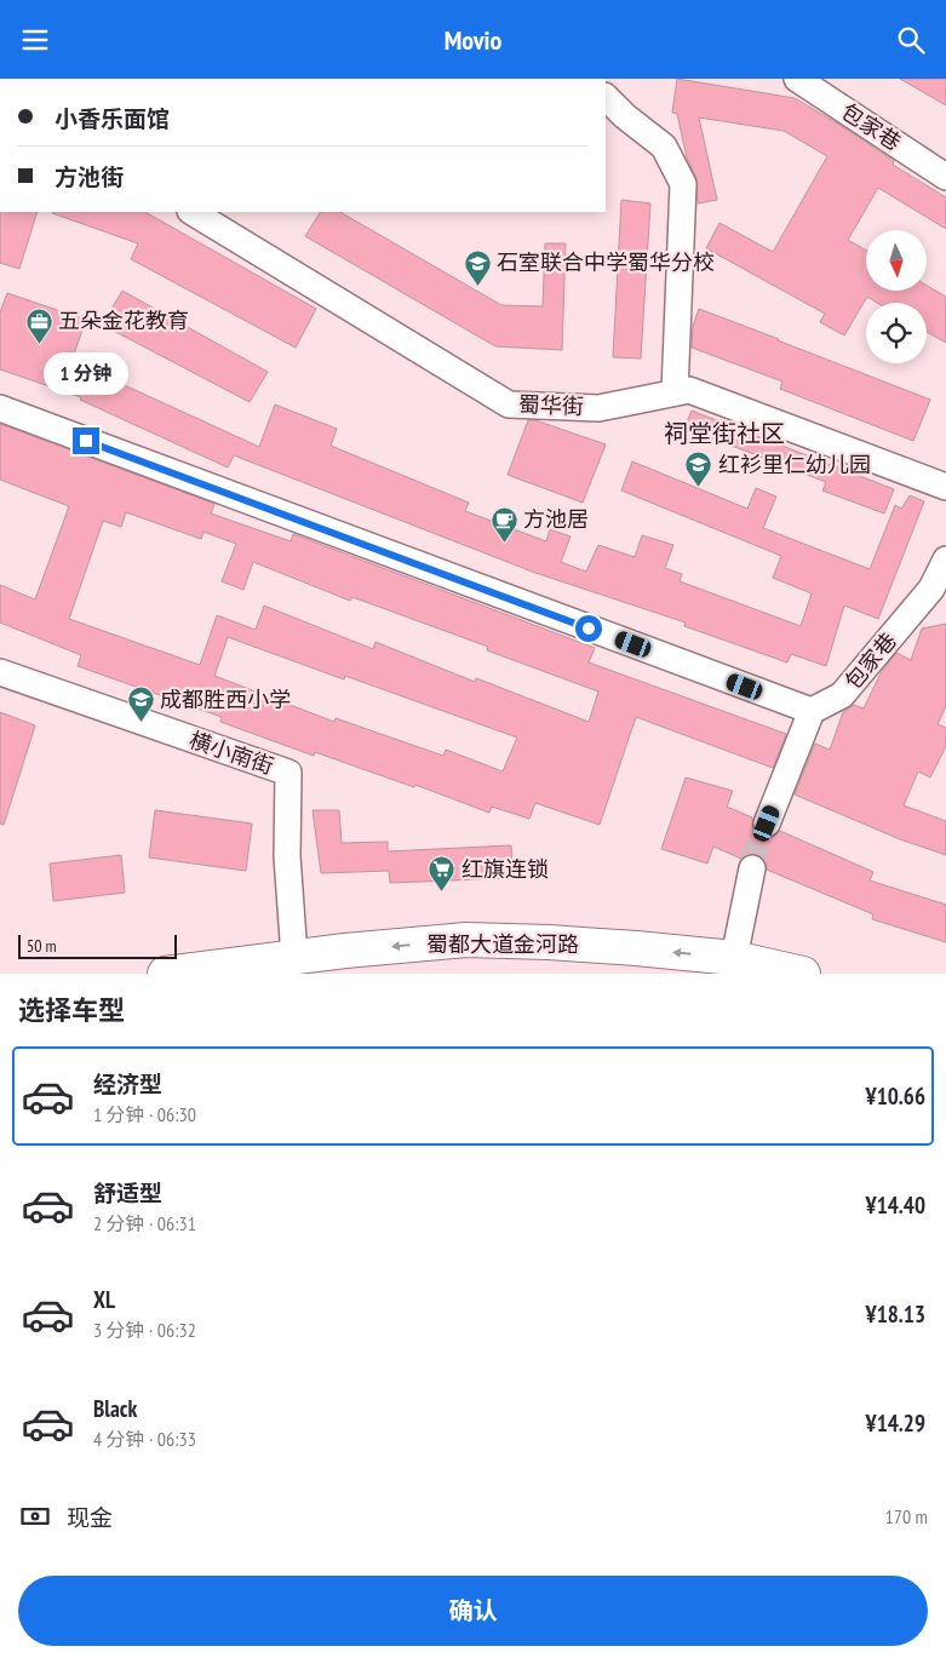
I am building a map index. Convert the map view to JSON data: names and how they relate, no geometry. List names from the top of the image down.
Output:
{
  "streets": {
    "main road": ["蜀都大道金河路"],
    "street": ["包家巷", "蜀华街", "横小南街"]
  },
  "crossings": [
    ["横小南街", "蜀都大道金河路"]
  ],
  "one_way": ["蜀都大道金河路"],
  "districts": ["祠堂街社区"],
  "places": {
    "school or university": ["石室联合中学蜀华分校", "红衫里仁幼儿园", "成都胜西小学"],
    "office": ["五朵金花教育"],
    "cafe": ["方池居"],
    "supermarket": ["红旗连锁"]
  },
  "scale_bar": "50 m",
  "north": "bottom",
  "page": {
    "header": "Movio",
    "banner": ["小香乐面馆", "方池街"],
    "bubble": "1 分钟",
    "scale": "50 m",
    "heading": "选择车型",
    "list": [
      {
        "name": "经济型",
        "note": "1 分钟 · 06:30",
        "value": "¥10.66"
      },
      {
        "name": "舒适型",
        "note": "2 分钟 · 06:31",
        "value": "¥14.40"
      },
      {
        "name": "XL",
        "note": "3 分钟 · 06:32",
        "value": "¥18.13"
      },
      {
        "name": "Black",
        "note": "4 分钟 · 06:33",
        "value": "¥14.29"
      }
    ],
    "pay": ["现金", "170 m"],
    "buttons": "确认"
  }
}
